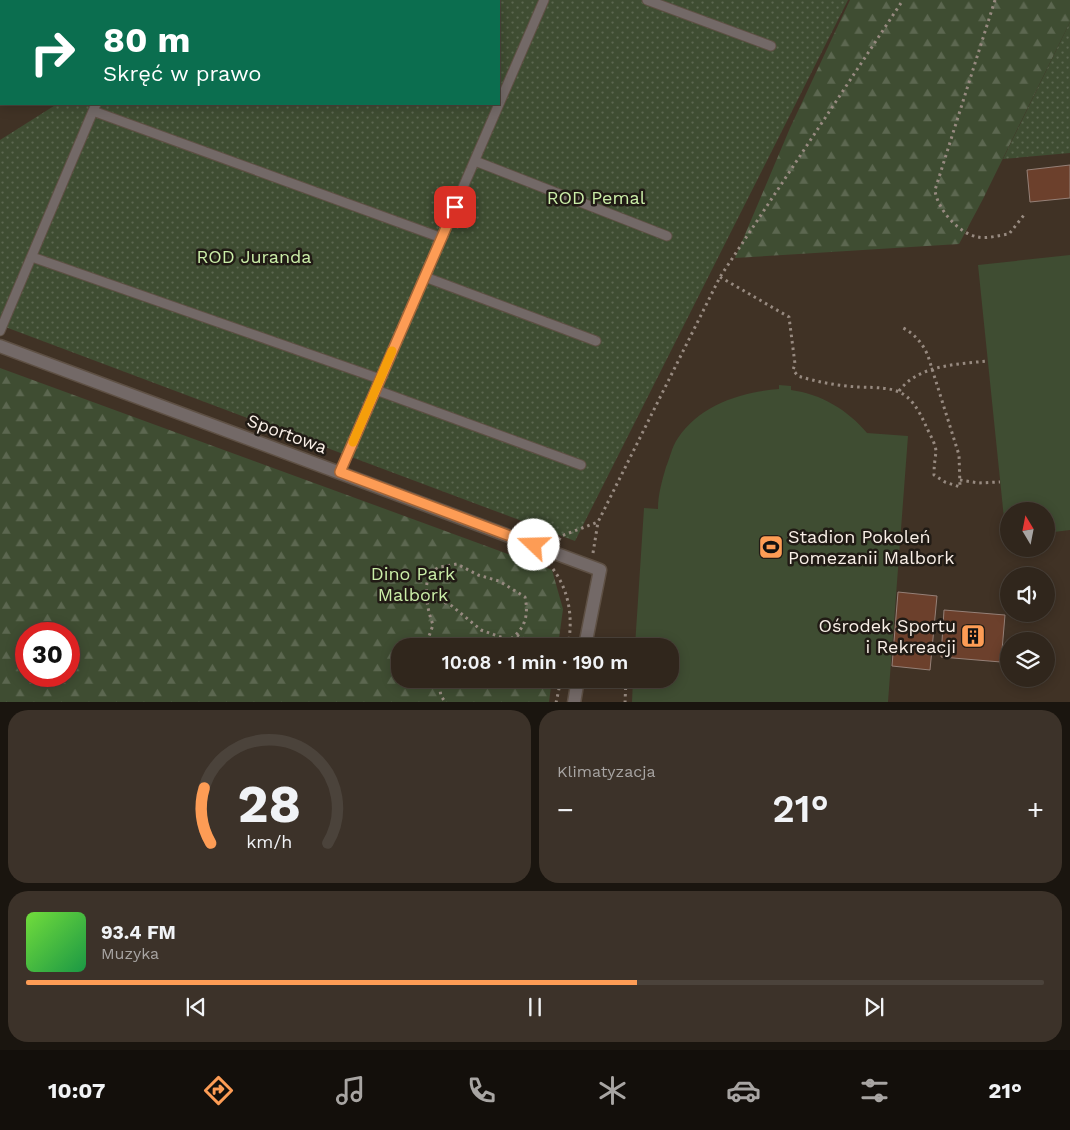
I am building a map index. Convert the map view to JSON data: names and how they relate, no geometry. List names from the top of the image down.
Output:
{
  "streets": {
    "street": ["Sportowa"]
  },
  "parks": ["ROD Pemal", "ROD Juranda", "Dino Park Malbork"],
  "places": {
    "sports": ["Stadion Pokoleń Pomezanii Malbork"],
    "building": ["Ośrodek Sportu i Rekreacji"]
  },
  "north": "top",
  "page": {
    "turn": ["80 m", "Skręć w prawo"],
    "limit": "30",
    "trip": "10:08 · 1 min · 190 m",
    "tile": "Klimatyzacja",
    "heat": ["−", "21°", "+"],
    "song": ["93.4 FM", "Muzyka"],
    "tabs": ["10:07", "21°"],
    "gauge": ["28", "km/h"]
  }
}
